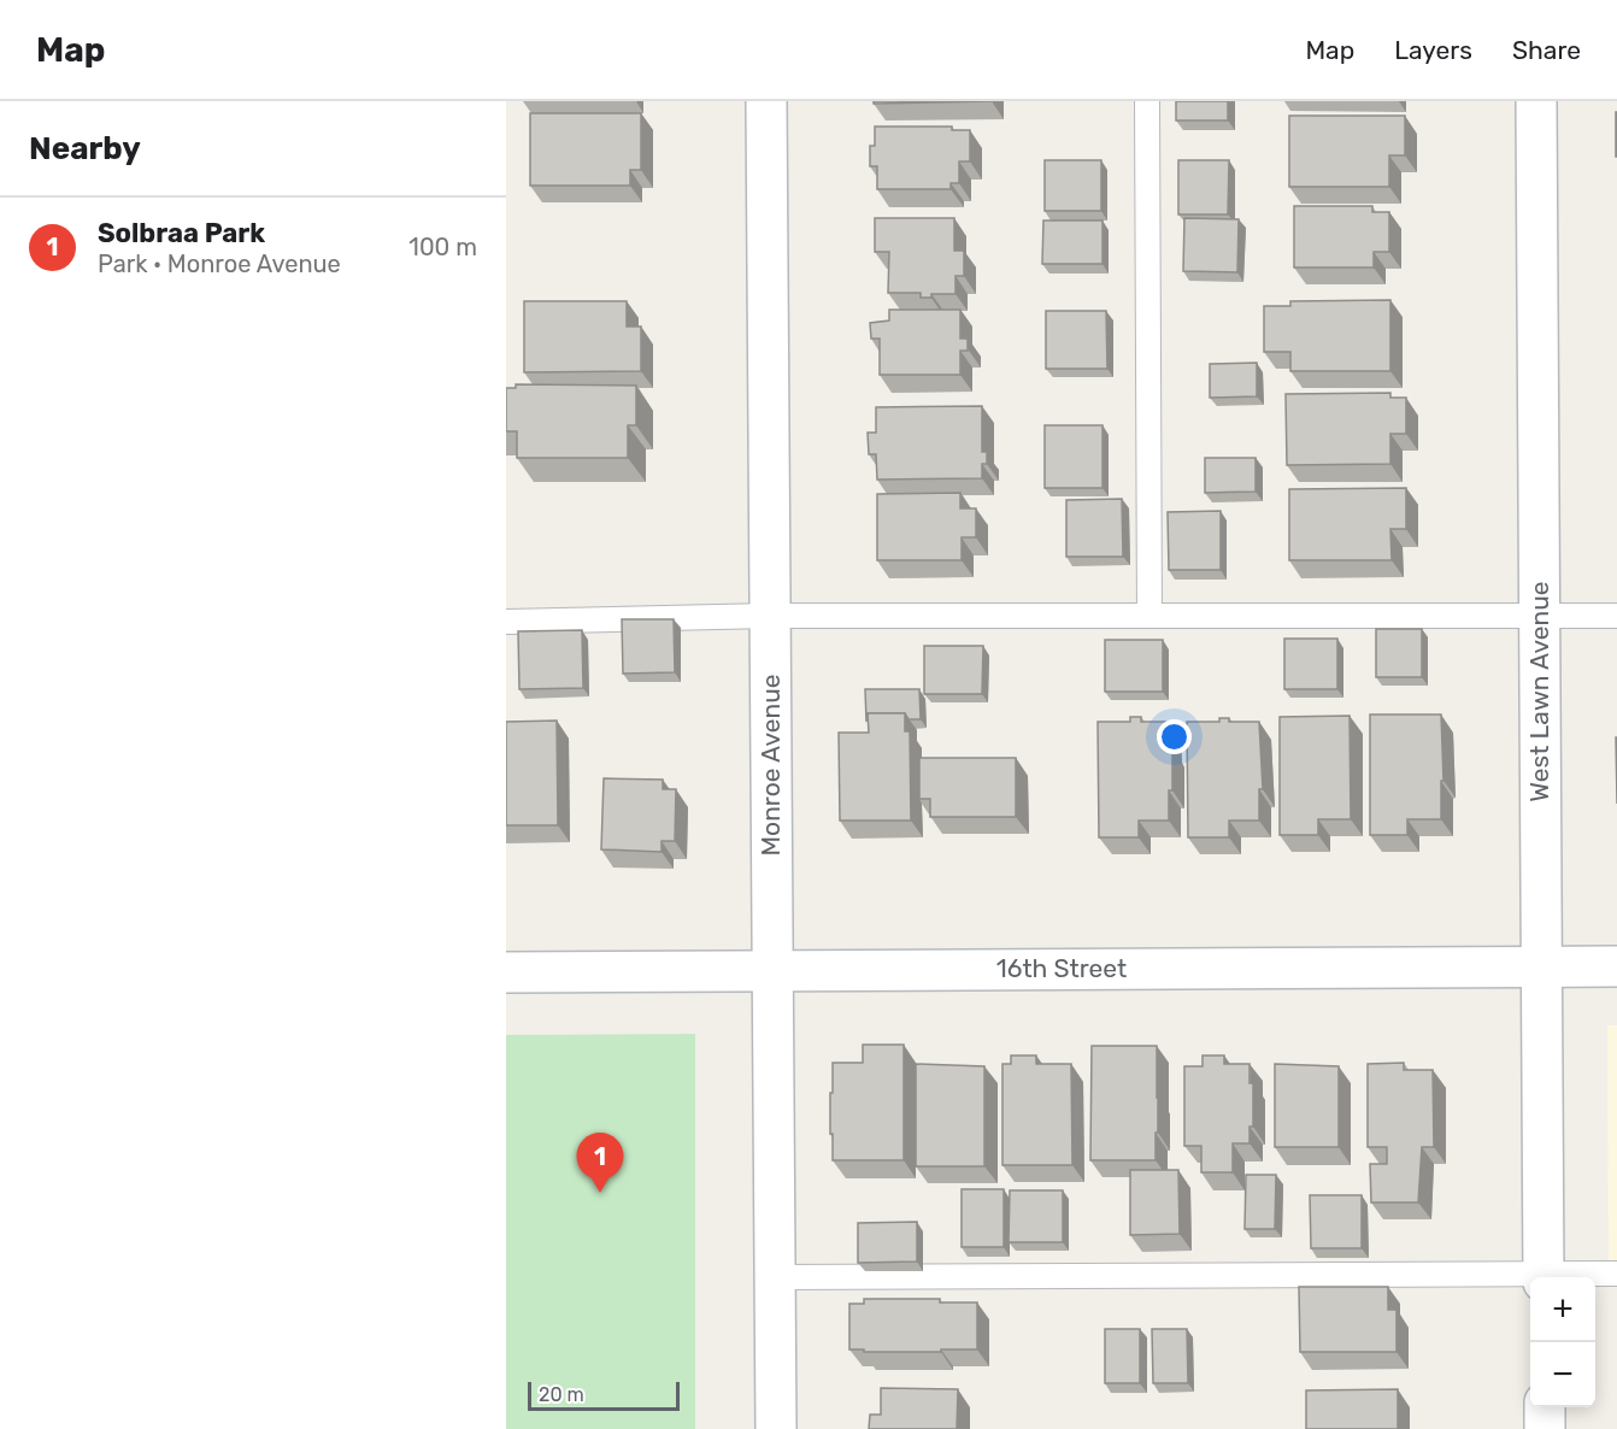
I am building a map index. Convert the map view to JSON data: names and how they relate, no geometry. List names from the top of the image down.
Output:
{
  "streets": {
    "street": ["West Lawn Avenue", "Monroe Avenue", "16th Street"]
  },
  "crossings": [
    ["West Lawn Avenue", "16th Street"],
    ["Monroe Avenue", "16th Street"]
  ],
  "scale_bar": "20 m",
  "page": {
    "header": "Map",
    "nav": ["Map", "Layers", "Share"],
    "heading": "Nearby",
    "list": [
      {
        "mark": "1",
        "name": "Solbraa Park",
        "note": "Park · Monroe Avenue",
        "value": "100 m"
      }
    ],
    "pins": "1",
    "map_buttons": ["+", "−"],
    "scale": "20 m"
  }
}
